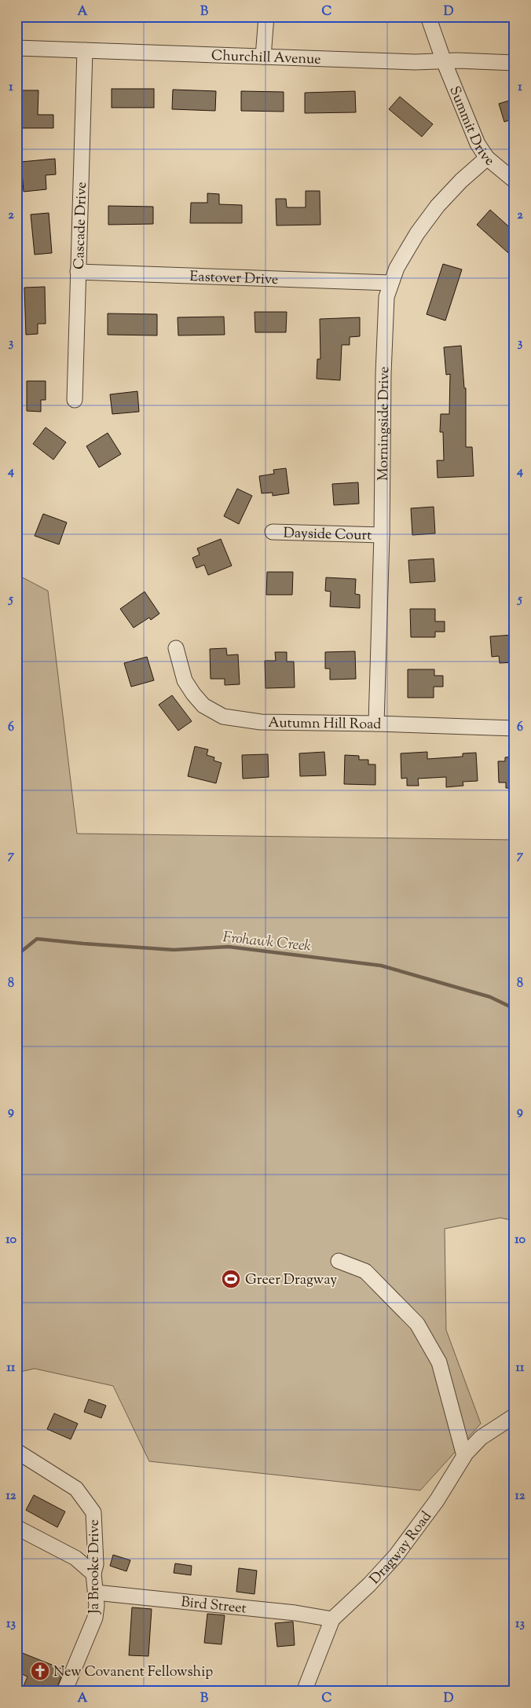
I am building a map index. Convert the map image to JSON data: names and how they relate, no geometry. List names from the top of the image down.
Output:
{
  "streets": {
    "street": [
      "Churchill Avenue",
      "Summit Drive",
      "Cascade Drive",
      "Eastover Drive",
      "Morningside Drive",
      "Dayside Court",
      "Autumn Hill Road",
      "Dragway Road",
      "Ja Brooke Drive",
      "Bird Street"
    ]
  },
  "crossings": [
    ["Churchill Avenue", "Summit Drive"],
    ["Churchill Avenue", "Cascade Drive"],
    ["Summit Drive", "Morningside Drive"],
    ["Cascade Drive", "Eastover Drive"],
    ["Eastover Drive", "Morningside Drive"],
    ["Morningside Drive", "Dayside Court"],
    ["Morningside Drive", "Autumn Hill Road"],
    ["Dragway Road", "Bird Street"],
    ["Ja Brooke Drive", "Bird Street"]
  ],
  "water": ["Frohawk Creek"],
  "places": {
    "sports": ["Greer Dragway"],
    "church": ["New Covanent Fellowship"]
  },
  "grid": {
    "columns": [
      "A",
      "B",
      "C",
      "D"
    ],
    "rows": [
      "1",
      "2",
      "3",
      "4",
      "5",
      "6",
      "7",
      "8",
      "9",
      "10",
      "11",
      "12",
      "13"
    ]
  }
}
